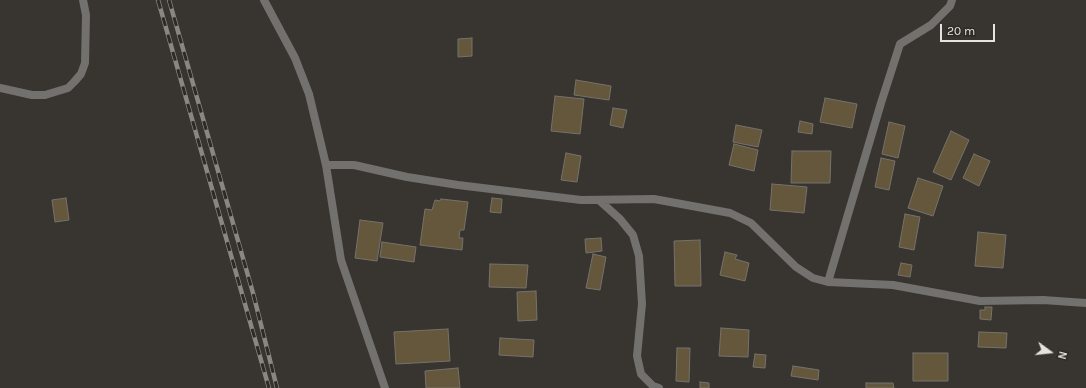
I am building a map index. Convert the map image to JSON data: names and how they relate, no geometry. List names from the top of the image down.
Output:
{
  "scale_bar": "20 m",
  "north": "right"
}
